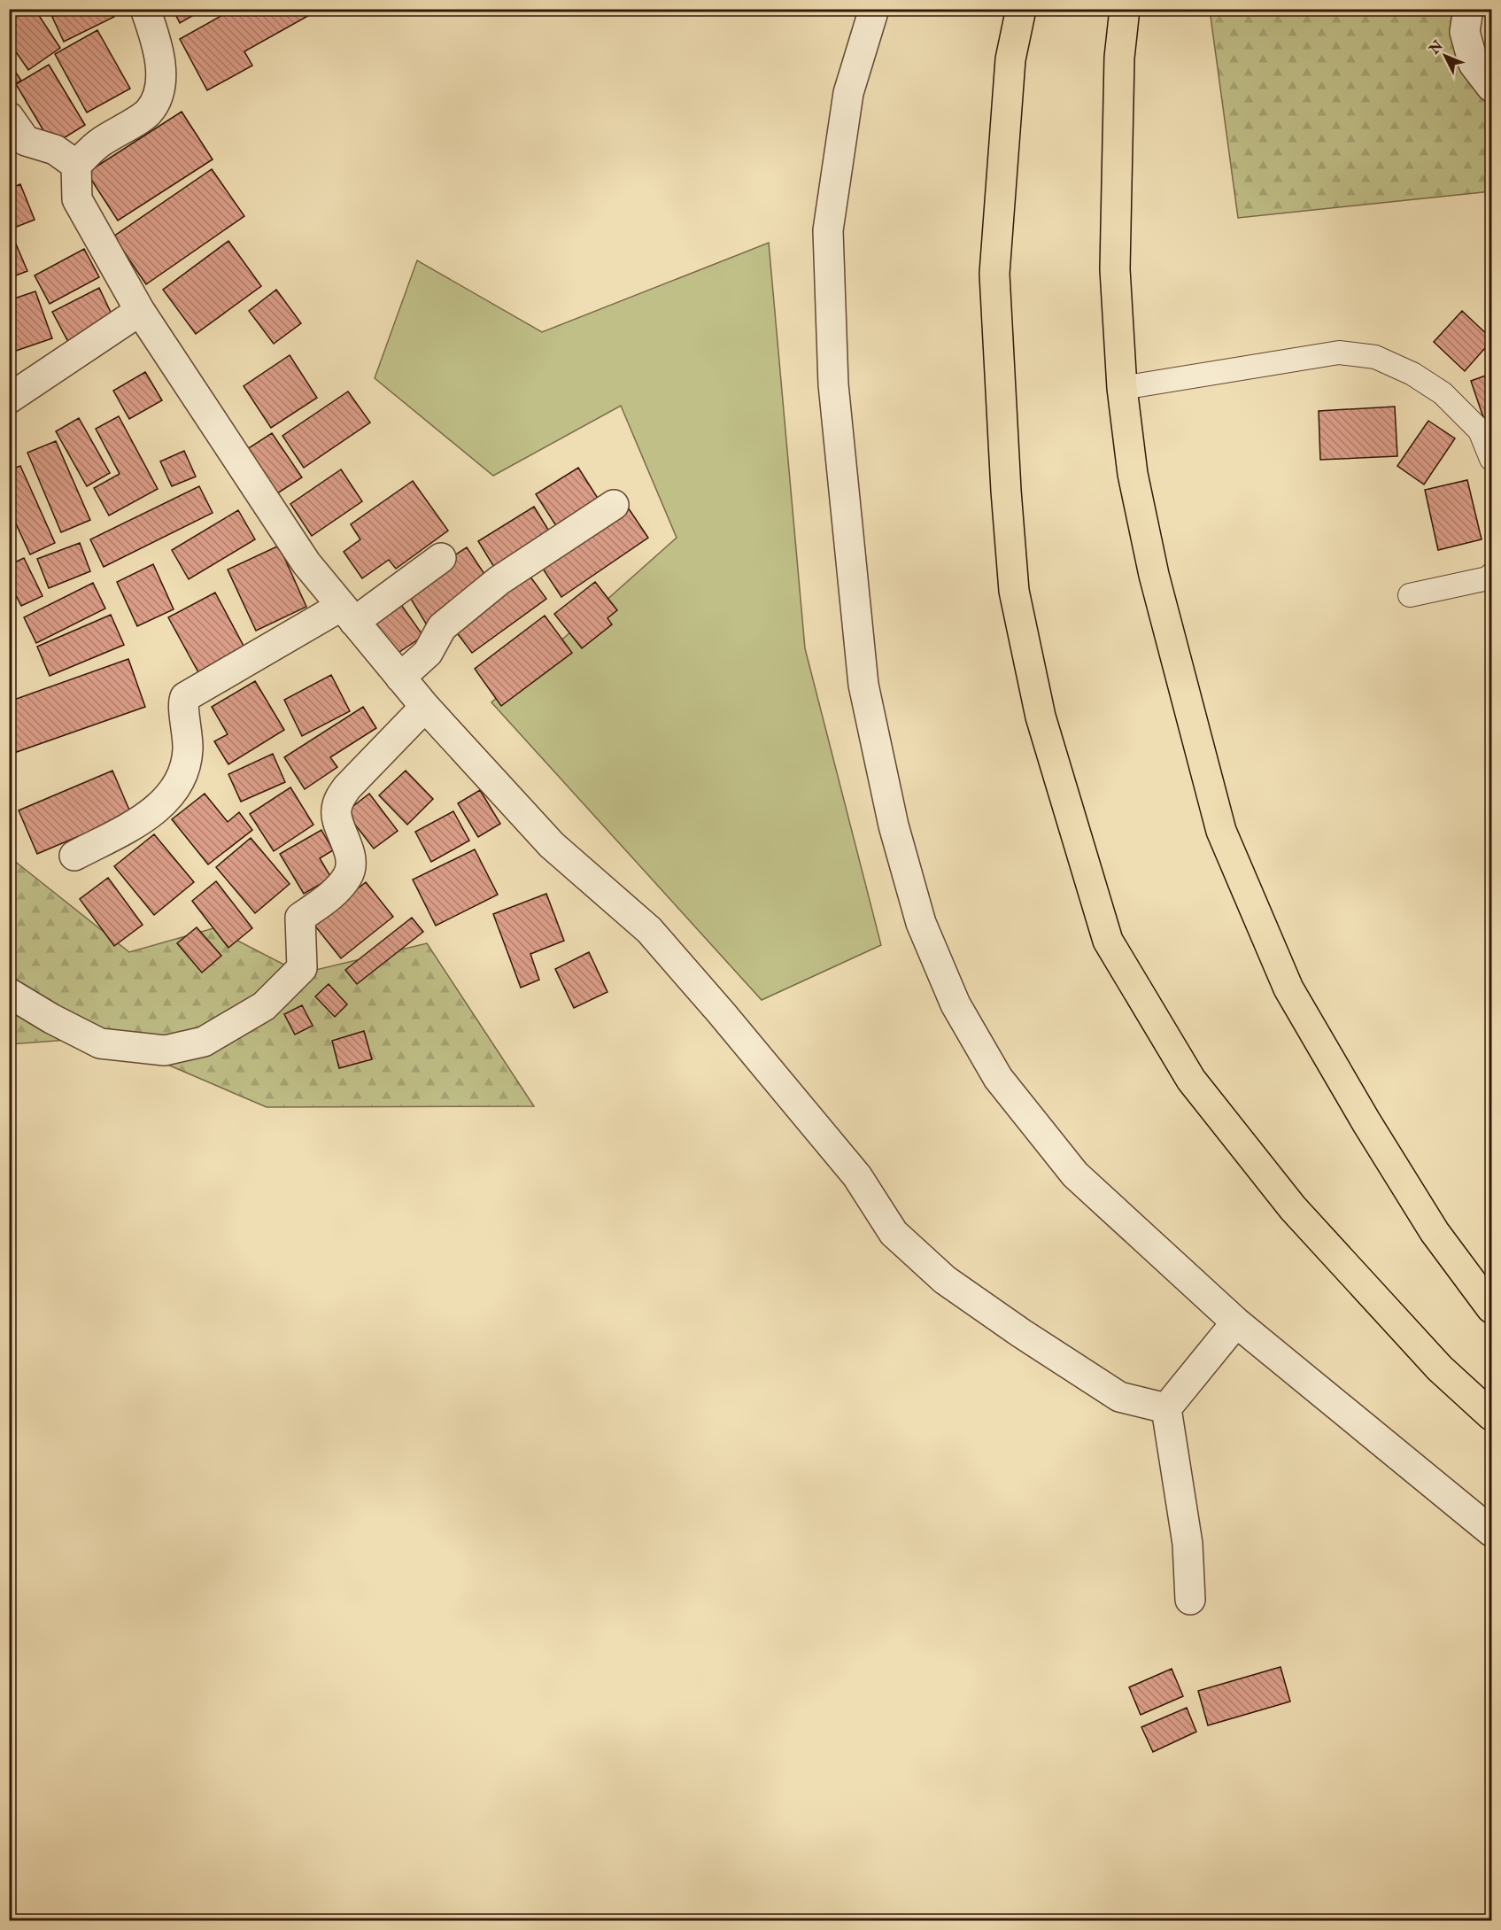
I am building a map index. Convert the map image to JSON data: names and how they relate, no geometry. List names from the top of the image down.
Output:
{
  "north": "top left"
}
